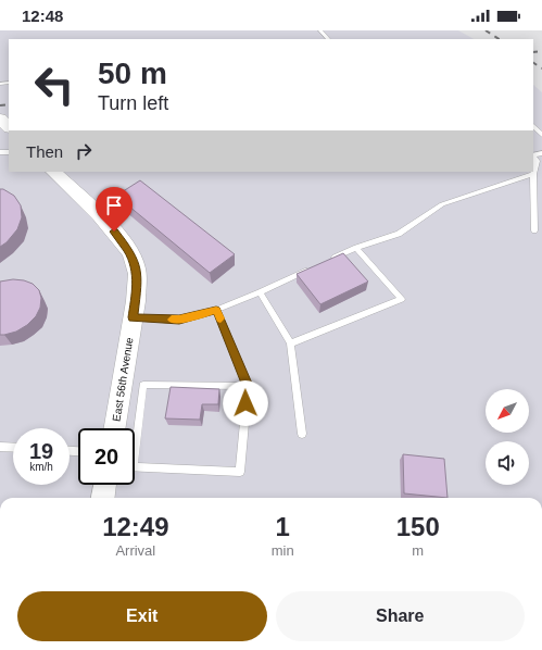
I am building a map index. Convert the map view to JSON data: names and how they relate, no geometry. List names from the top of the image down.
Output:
{
  "streets": {
    "main road": ["East 56th Avenue"]
  },
  "north": "bottom left",
  "page": {
    "status": "12:48",
    "turn": ["50 m", "Turn left"],
    "then": "Then",
    "speed": "19 km/h",
    "limit": "20",
    "eta": [
      "12:49",
      "Arrival",
      "1",
      "min",
      "150",
      "m"
    ],
    "buttons": ["Exit", "Share"]
  }
}
